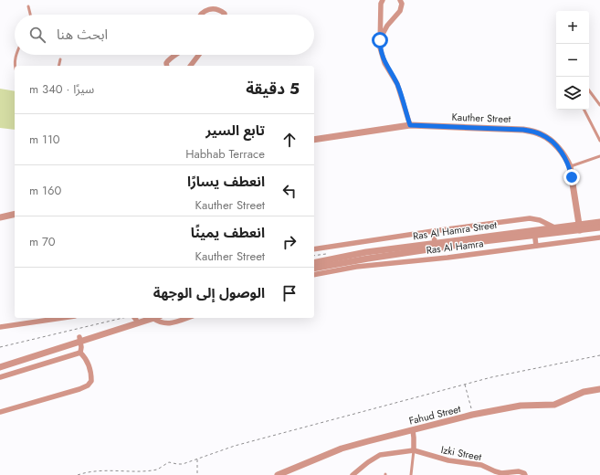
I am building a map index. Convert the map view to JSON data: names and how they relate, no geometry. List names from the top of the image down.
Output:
{
  "streets": {
    "street": [
      "Kauther Street",
      "Ras Al Hamra Street",
      "Ras Al Hamra",
      "Fahud Street",
      "Izki Street"
    ]
  },
  "crossings": [
    ["Kauther Street", "Ras Al Hamra Street"],
    ["Ras Al Hamra Street", "Ras Al Hamra"]
  ],
  "page": {
    "map_buttons": ["+", "−"],
    "search": "ابحث هنا",
    "heading": ["5 دقيقة", "سيرًا · 340 m"],
    "list": [
      ["تابع السير", "Habhab Terrace", "110 m"],
      ["انعطف يسارًا", "Kauther Street", "160 m"],
      ["انعطف يمينًا", "Kauther Street", "70 m"],
      "الوصول إلى الوجهة"
    ]
  }
}
